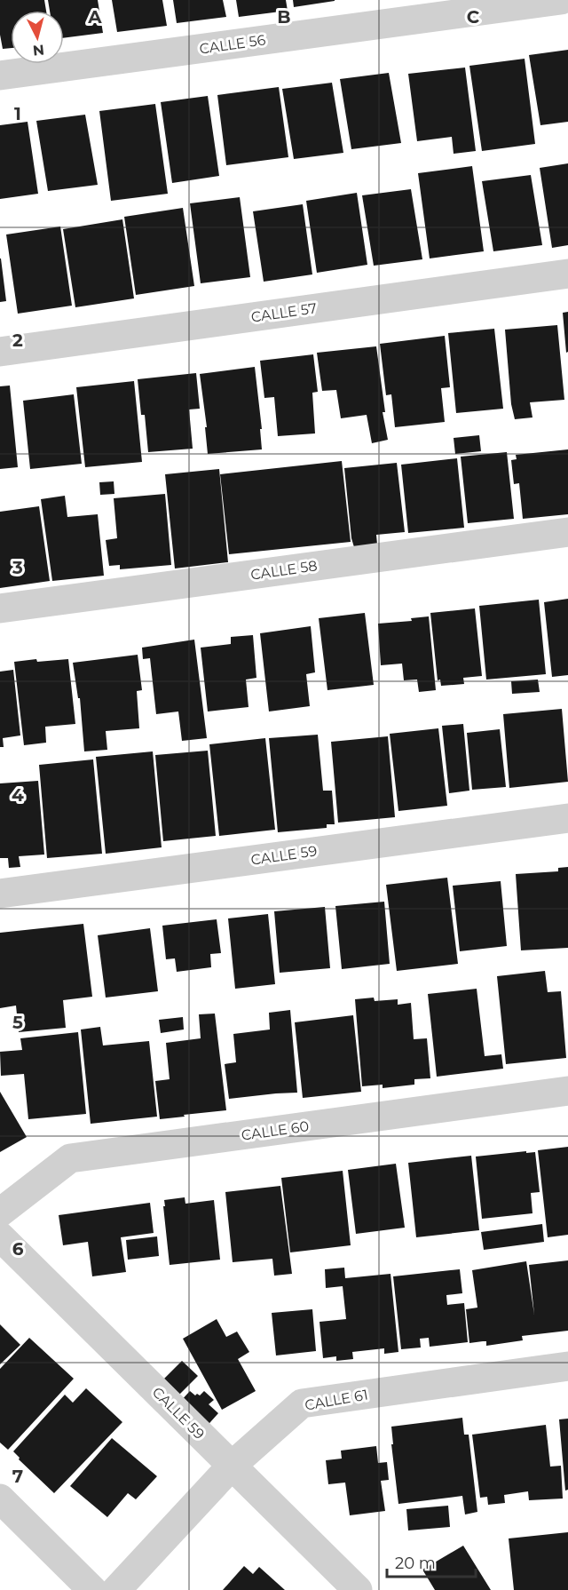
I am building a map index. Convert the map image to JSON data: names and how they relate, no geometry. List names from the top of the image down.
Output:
{
  "streets": {
    "street": [
      "CALLE 56",
      "CALLE 57",
      "CALLE 58",
      "CALLE 59",
      "CALLE 60",
      "CALLE 61"
    ]
  },
  "crossings": [
    ["CALLE 59", "CALLE 61"]
  ],
  "scale_bar": "20 m",
  "north": "bottom",
  "grid": {
    "columns": ["A", "B", "C"],
    "rows": [
      "1",
      "2",
      "3",
      "4",
      "5",
      "6",
      "7"
    ]
  }
}
